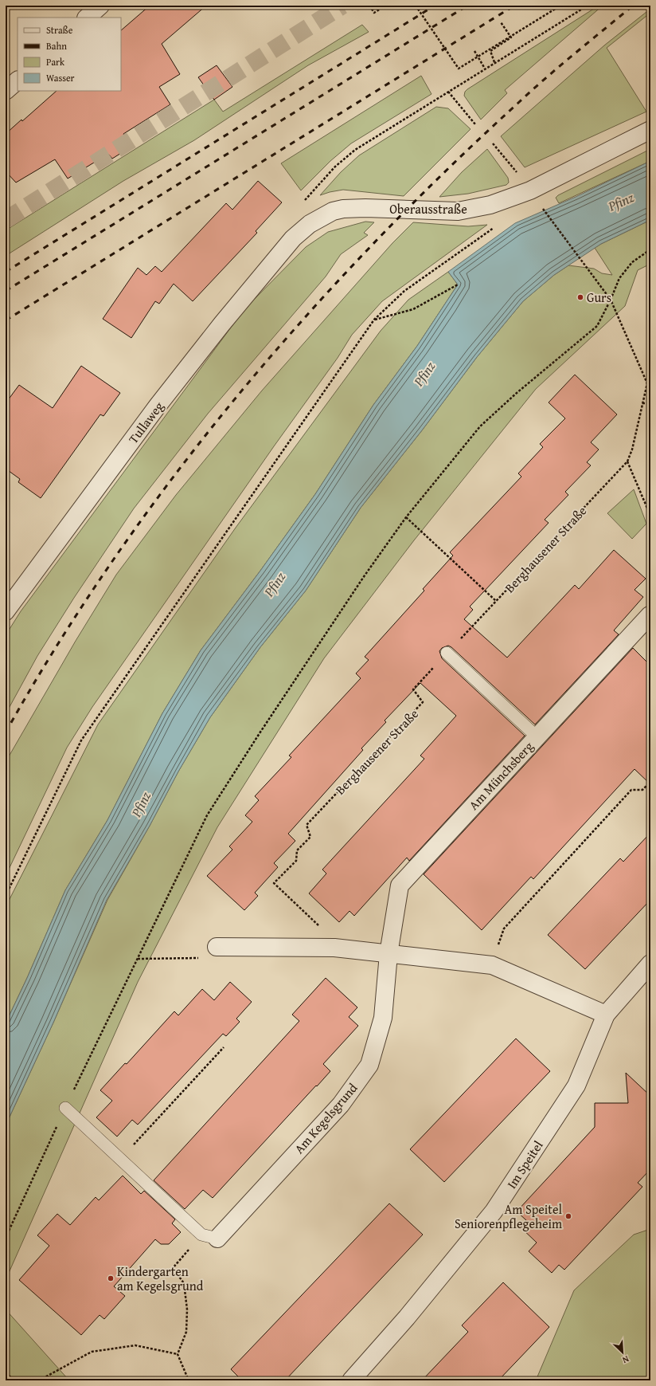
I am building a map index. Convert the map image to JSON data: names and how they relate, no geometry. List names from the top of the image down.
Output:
{
  "streets": {
    "street": [
      "Oberausstraße",
      "Tullaweg",
      "Am Münchsberg",
      "Am Kegelsgrund",
      "Im Speitel"
    ],
    "path": ["Berghausener Straße"]
  },
  "crossings": [
    ["Oberausstraße", "Tullaweg"],
    ["Am Münchsberg", "Am Kegelsgrund"]
  ],
  "water": ["Pfinz"],
  "places": ["Gurs", "Am Speitel Seniorenpflegeheim", "Kindergarten am Kegelsgrund"],
  "legend": [
    "Straße",
    "Bahn",
    "Park",
    "Wasser"
  ],
  "north": "bottom right"
}
